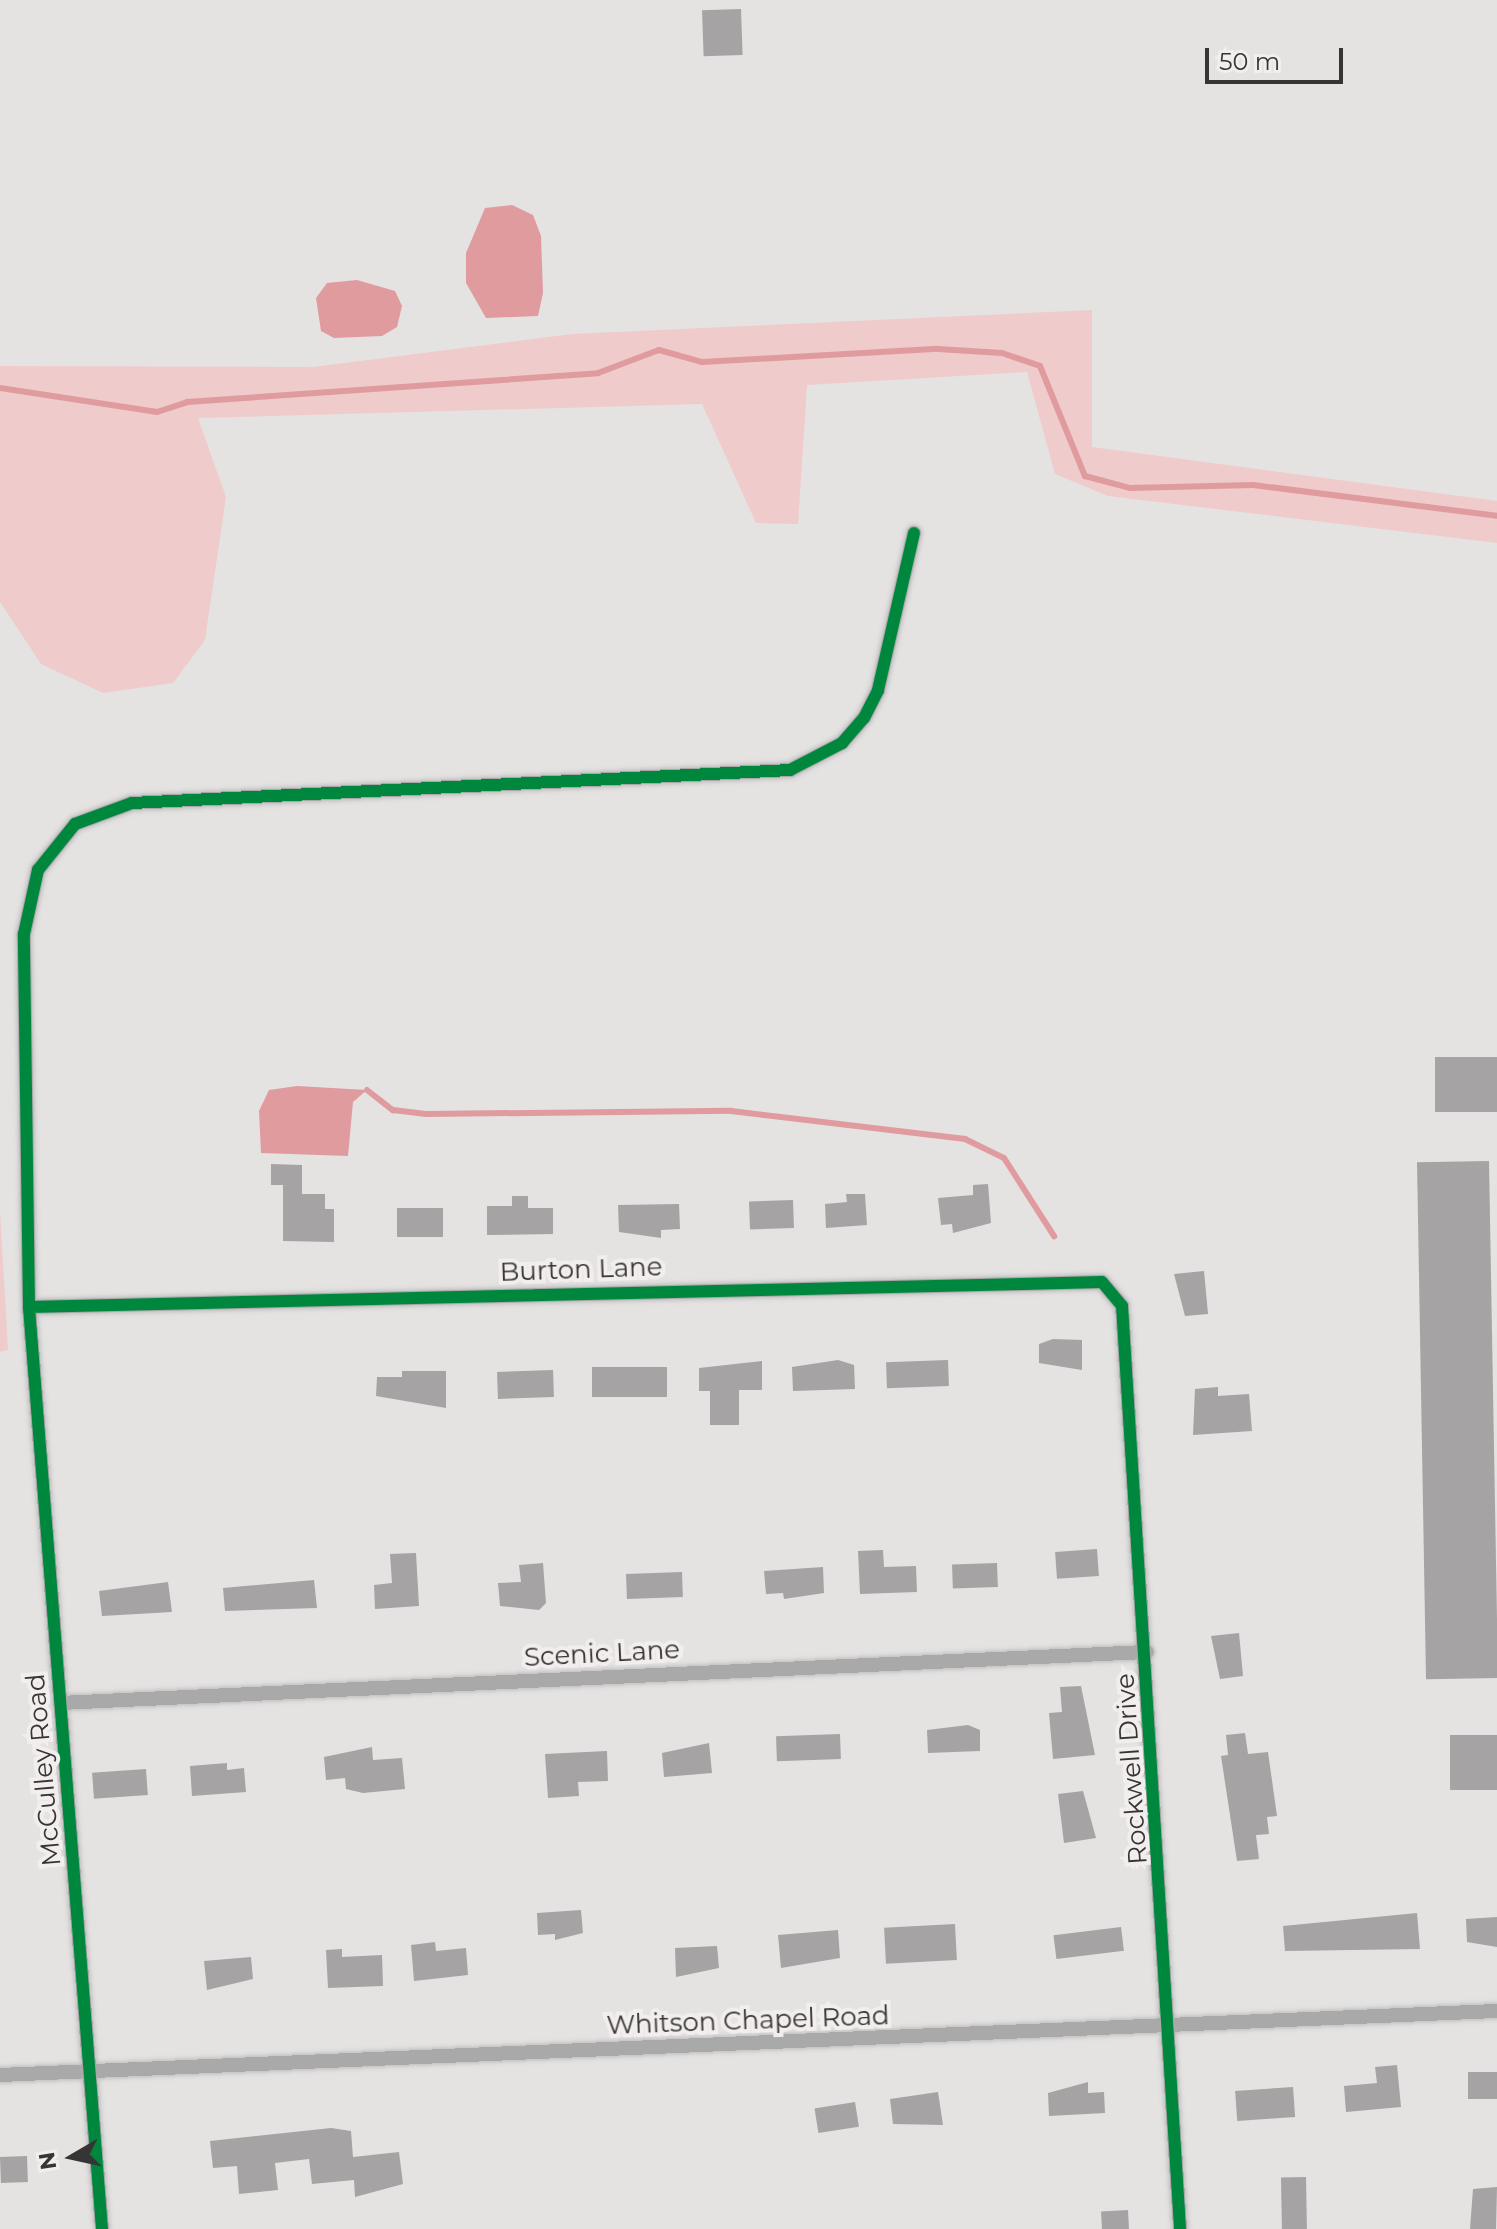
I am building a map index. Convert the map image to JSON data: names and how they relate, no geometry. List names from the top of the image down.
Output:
{
  "streets": {
    "street": [
      "Burton Lane",
      "Scenic Lane",
      "Rockwell Drive",
      "McCulley Road",
      "Whitson Chapel Road"
    ]
  },
  "crossings": [
    ["Burton Lane", "Rockwell Drive"],
    ["Burton Lane", "McCulley Road"],
    ["Scenic Lane", "Rockwell Drive"],
    ["Scenic Lane", "McCulley Road"],
    ["Rockwell Drive", "Whitson Chapel Road"],
    ["McCulley Road", "Whitson Chapel Road"]
  ],
  "scale_bar": "50 m",
  "north": "left"
}
